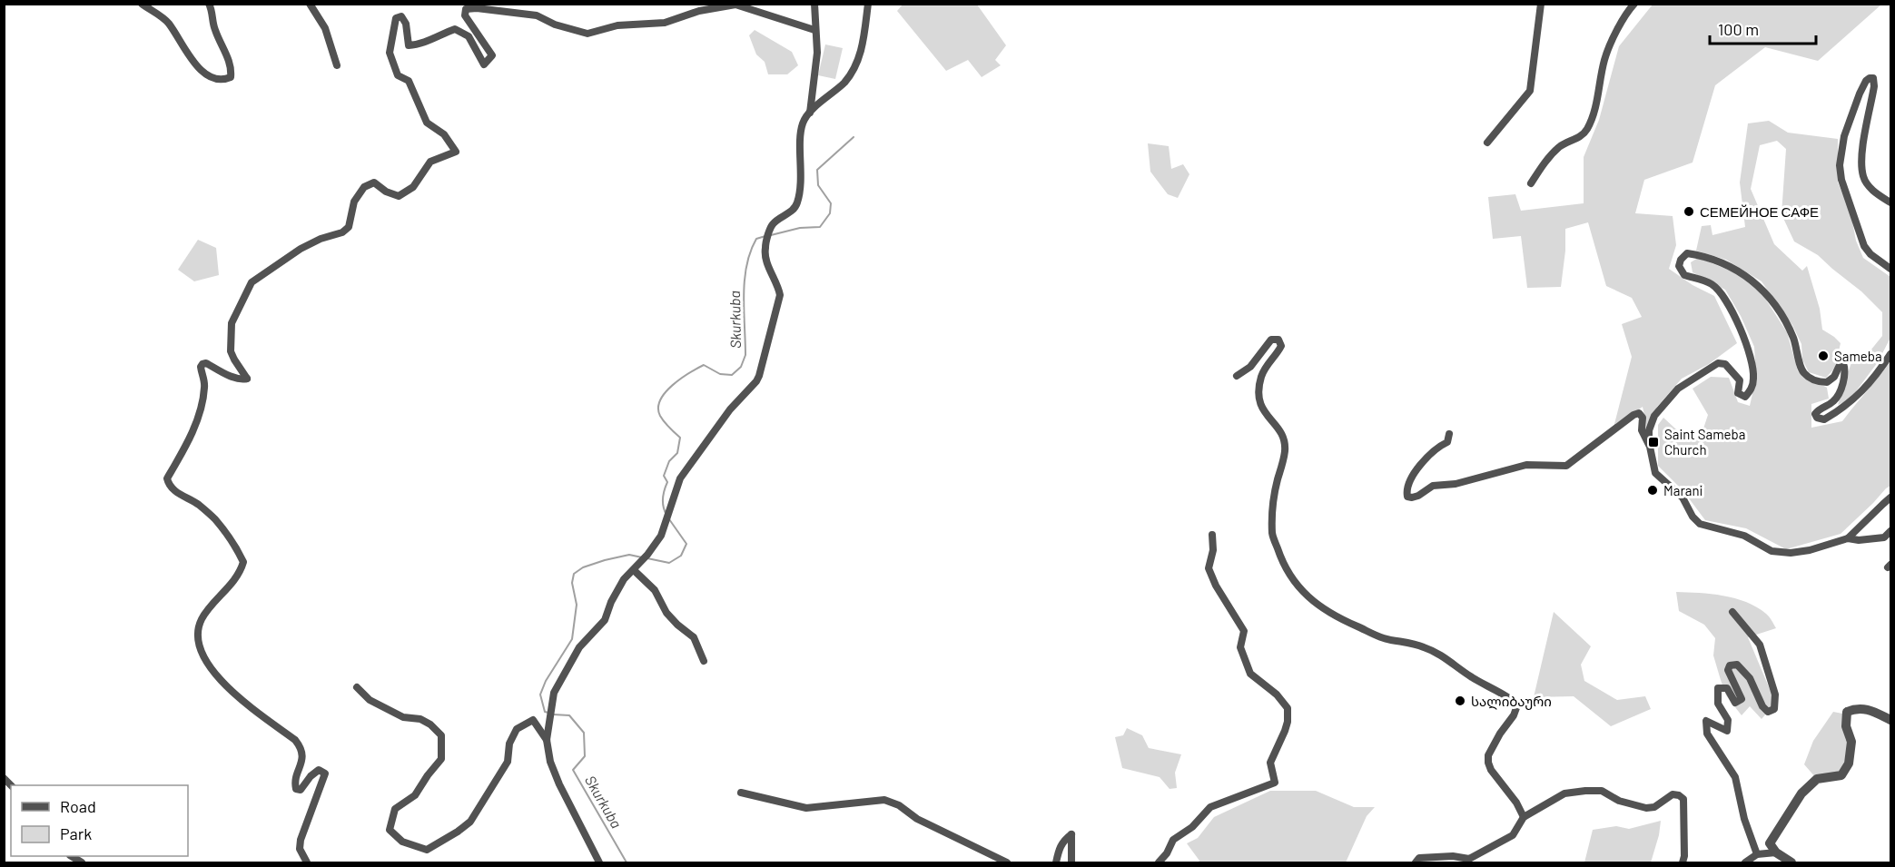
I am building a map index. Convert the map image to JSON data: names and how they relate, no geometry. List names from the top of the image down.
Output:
{
  "water": ["Skurkuba"],
  "places": {
    "other": [
      "СЕМЕЙНОЕ САФЕ",
      "Sameba",
      "Marani",
      "სალიბაური"
    ],
    "transit": ["Saint Sameba Church"]
  },
  "legend": ["Road", "Park"],
  "scale_bar": "100 m"
}
